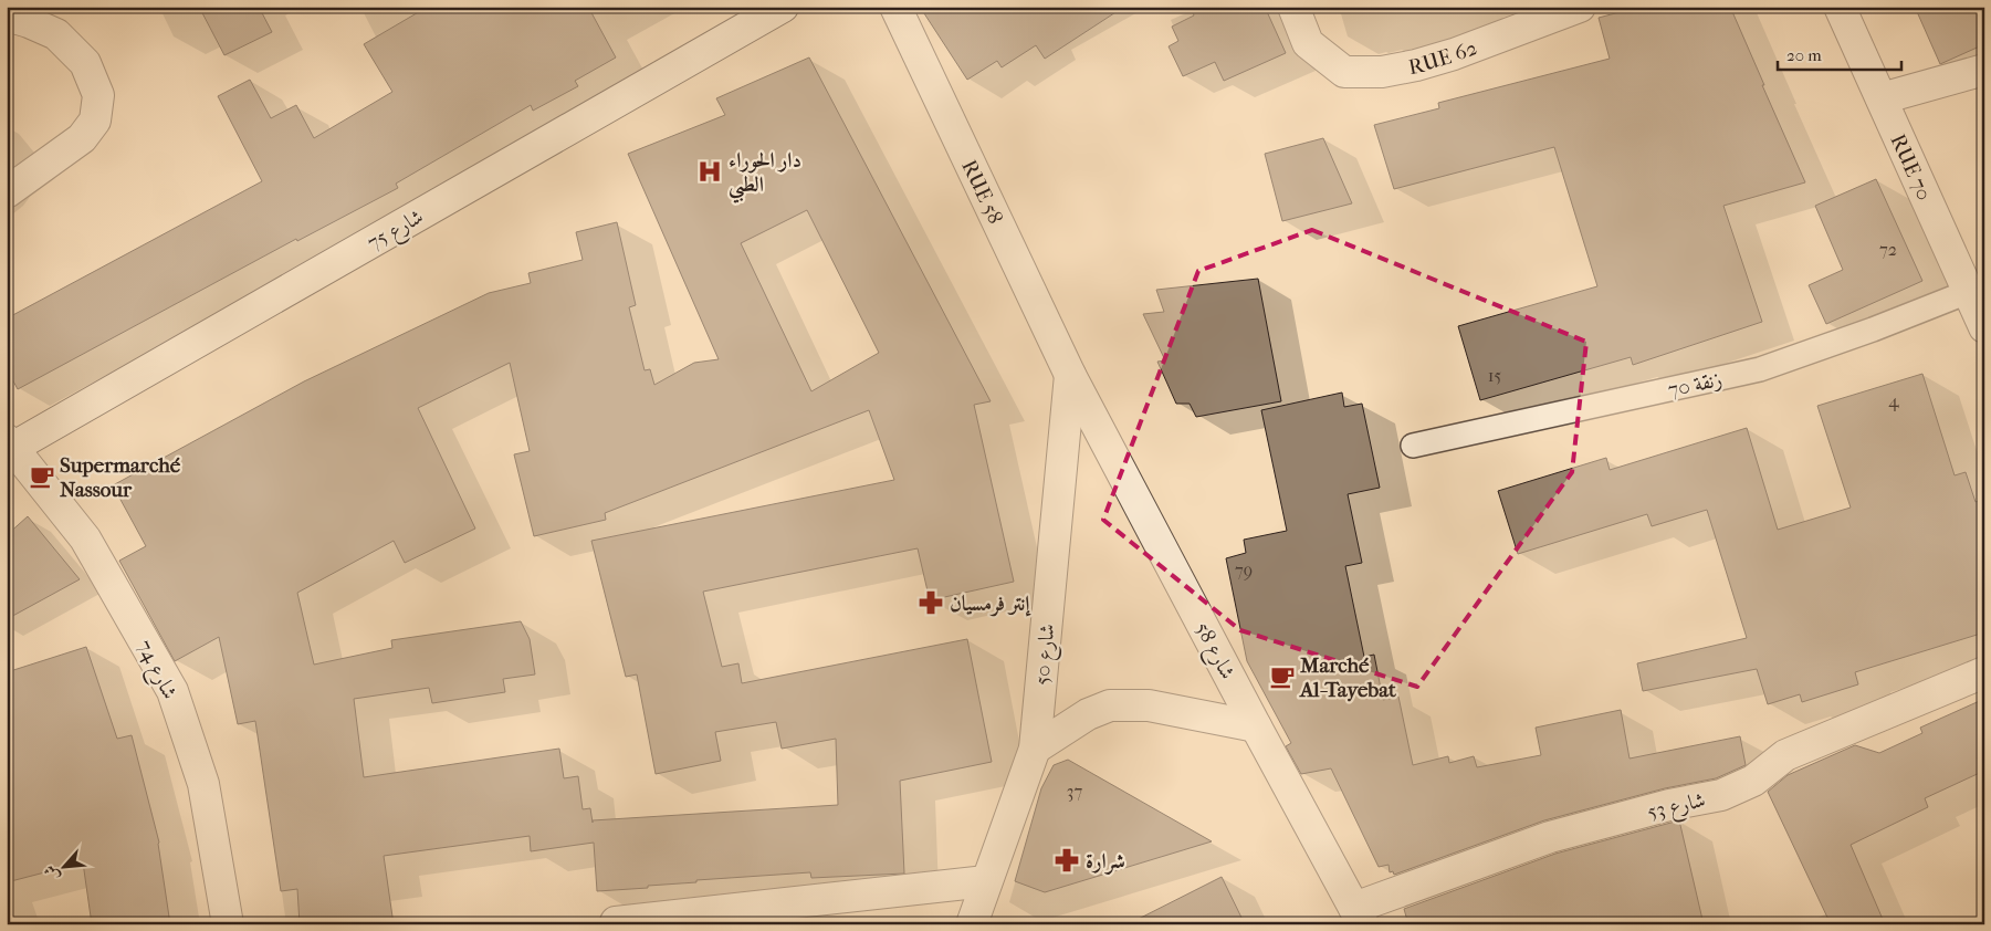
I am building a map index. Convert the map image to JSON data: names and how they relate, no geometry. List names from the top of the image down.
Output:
{
  "streets": {
    "street": [
      "RUE 62",
      "RUE 70",
      "RUE 58",
      "شارع 75",
      "شارع 58",
      "شارع 50",
      "شارع 74",
      "شارع 53"
    ],
    "lane": ["زنقة 70"]
  },
  "crossings": [
    ["RUE 70", "زنقة 70"],
    ["RUE 58", "شارع 58"],
    ["RUE 58", "شارع 50"],
    ["شارع 75", "شارع 74"],
    ["شارع 58", "شارع 50"],
    ["شارع 58", "شارع 53"]
  ],
  "places": {
    "hospital": ["دار الحوراء الطبي"],
    "cafe": ["Supermarché Nassour", "Marché Al-Tayebat"],
    "pharmacy": ["إنتر فرمسيان", "شرارة"]
  },
  "house_numbers": [
    "72",
    "15",
    "4",
    "79",
    "37"
  ],
  "scale_bar": "20 m",
  "north": "bottom left"
}
